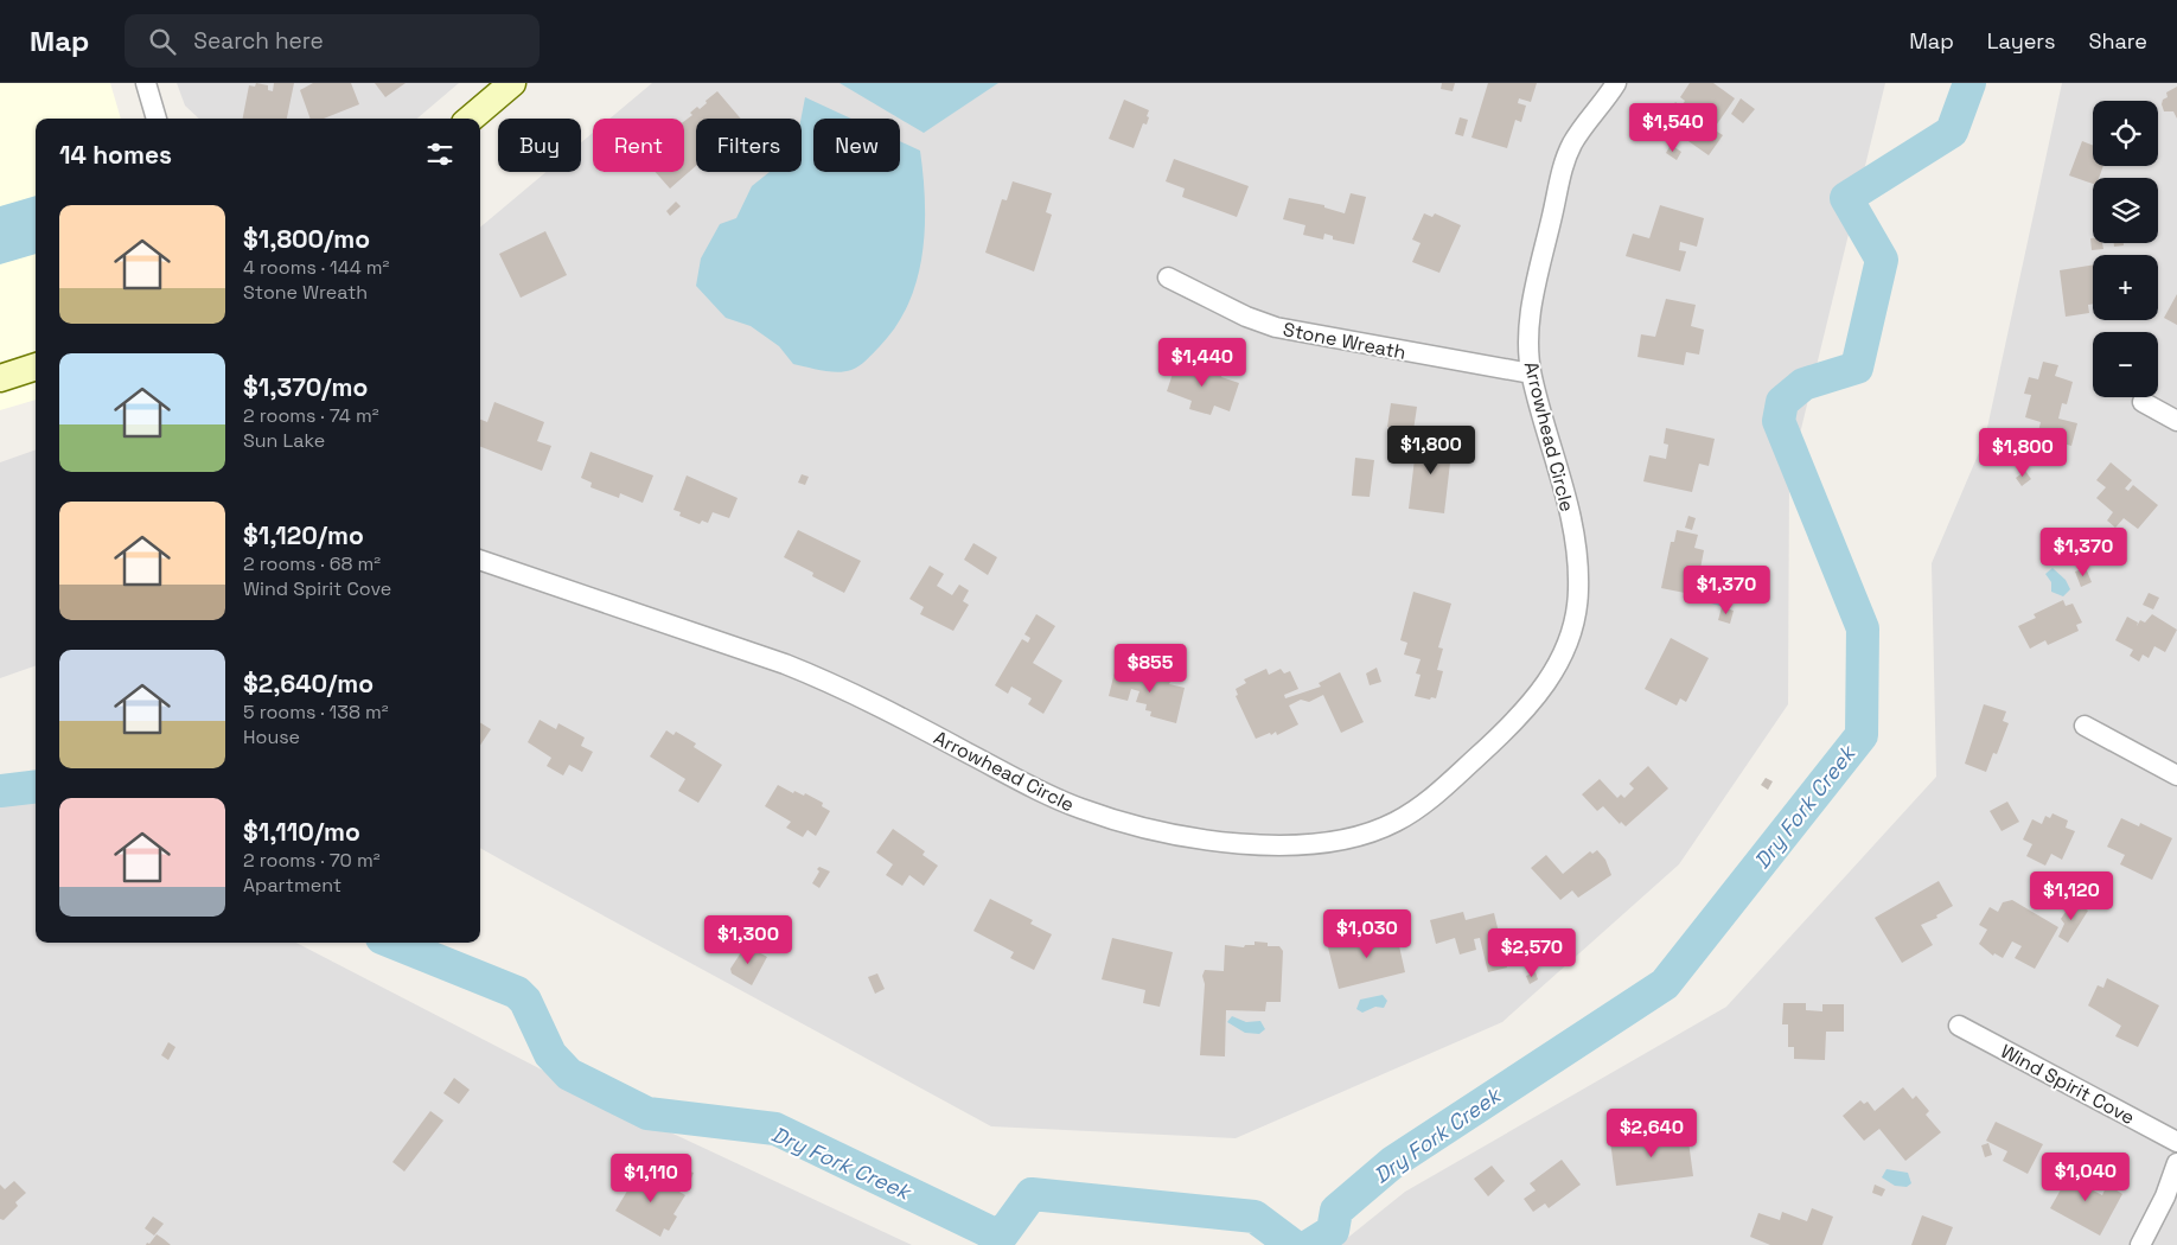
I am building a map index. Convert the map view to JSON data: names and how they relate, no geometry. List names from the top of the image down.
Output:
{
  "streets": {
    "street": ["Stone Wreath", "Arrowhead Circle", "Wind Spirit Cove"]
  },
  "crossings": [
    ["Stone Wreath", "Arrowhead Circle"]
  ],
  "water": ["Dry Fork Creek"],
  "page": {
    "header": "Map",
    "search": "Search here",
    "nav": ["Map", "Layers", "Share"],
    "map_buttons": ["+", "−"],
    "price": [
      "$1,540",
      "$1,440",
      "$1,800",
      "$1,800",
      "$1,370",
      "$1,370",
      "$855",
      "$1,120",
      "$1,030",
      "$1,300",
      "$2,570",
      "$2,640",
      "$1,040",
      "$1,110"
    ],
    "chip": [
      "Buy",
      "Rent",
      "Filters",
      "New"
    ],
    "heading": "14 homes",
    "list": [
      {
        "name": "$1,800/mo",
        "note": "4 rooms · 144 m² · Stone Wreath"
      },
      {
        "name": "$1,370/mo",
        "note": "2 rooms · 74 m² · Sun Lake"
      },
      {
        "name": "$1,120/mo",
        "note": "2 rooms · 68 m² · Wind Spirit Cove"
      },
      {
        "name": "$2,640/mo",
        "note": "5 rooms · 138 m² · House"
      },
      {
        "name": "$1,110/mo",
        "note": "2 rooms · 70 m² · Apartment"
      }
    ]
  }
}
